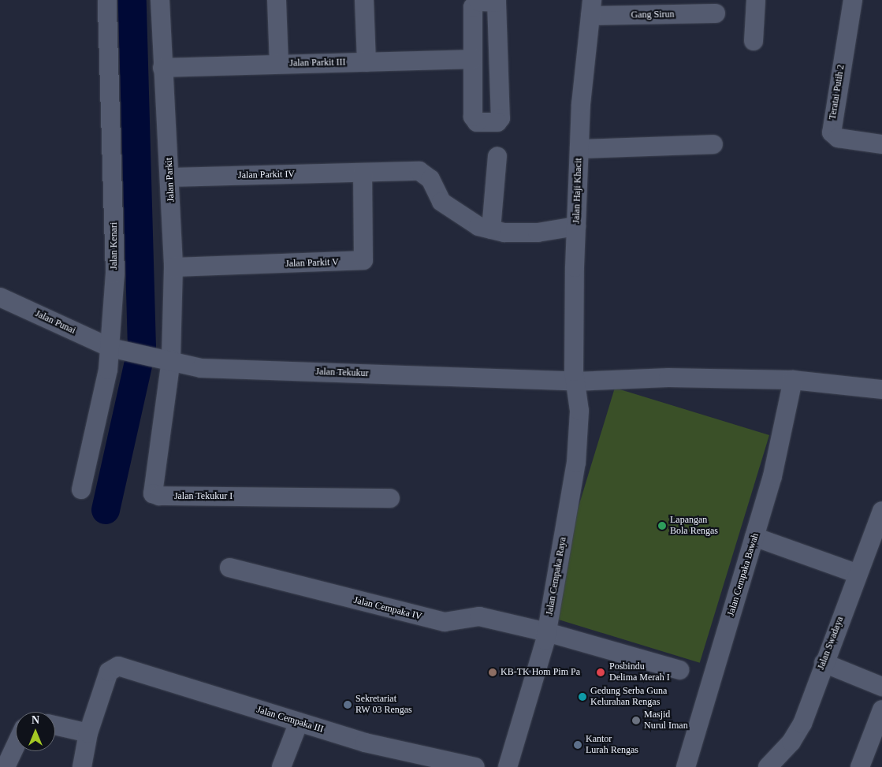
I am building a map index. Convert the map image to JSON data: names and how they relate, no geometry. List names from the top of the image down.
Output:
{
  "streets": {
    "street": [
      "Gang Sirun",
      "Jalan Parkit III",
      "Teratai Putih 2",
      "Jalan Parkit IV",
      "Jalan Parkit",
      "Jalan Haji Khacit",
      "Jalan Kenari",
      "Jalan Parkit V",
      "Jalan Punai",
      "Jalan Tekukur",
      "Jalan Tekukur I",
      "Jalan Cempaka Bawah",
      "Jalan Cempaka Raya",
      "Jalan Cempaka IV",
      "Jalan Swadaya",
      "Jalan Cempaka III"
    ]
  },
  "crossings": [
    ["Gang Sirun", "Jalan Haji Khacit"],
    ["Jalan Parkit III", "Jalan Parkit"],
    ["Jalan Parkit IV", "Jalan Parkit"],
    ["Jalan Parkit IV", "Jalan Haji Khacit"],
    ["Jalan Parkit IV", "Jalan Parkit V"],
    ["Jalan Parkit", "Jalan Parkit V"],
    ["Jalan Parkit", "Jalan Tekukur"],
    ["Jalan Parkit", "Jalan Tekukur I"],
    ["Jalan Haji Khacit", "Jalan Tekukur"],
    ["Jalan Haji Khacit", "Jalan Cempaka Raya"],
    ["Jalan Kenari", "Jalan Punai"],
    ["Jalan Kenari", "Jalan Tekukur"],
    ["Jalan Punai", "Jalan Tekukur"],
    ["Jalan Tekukur", "Jalan Tekukur I"],
    ["Jalan Tekukur", "Jalan Cempaka Bawah"],
    ["Jalan Tekukur", "Jalan Cempaka Raya"],
    ["Jalan Cempaka Raya", "Jalan Cempaka IV"]
  ],
  "places": [
    "Lapangan Bola Rengas",
    "KB-TK Hom Pim Pa",
    "Posbindu Delima Merah I",
    "Gedung Serba Guna Kelurahan Rengas",
    "Sekretariat RW 03 Rengas",
    "Masjid Nurul Iman",
    "Kantor Lurah Rengas"
  ],
  "north": "top"
}
